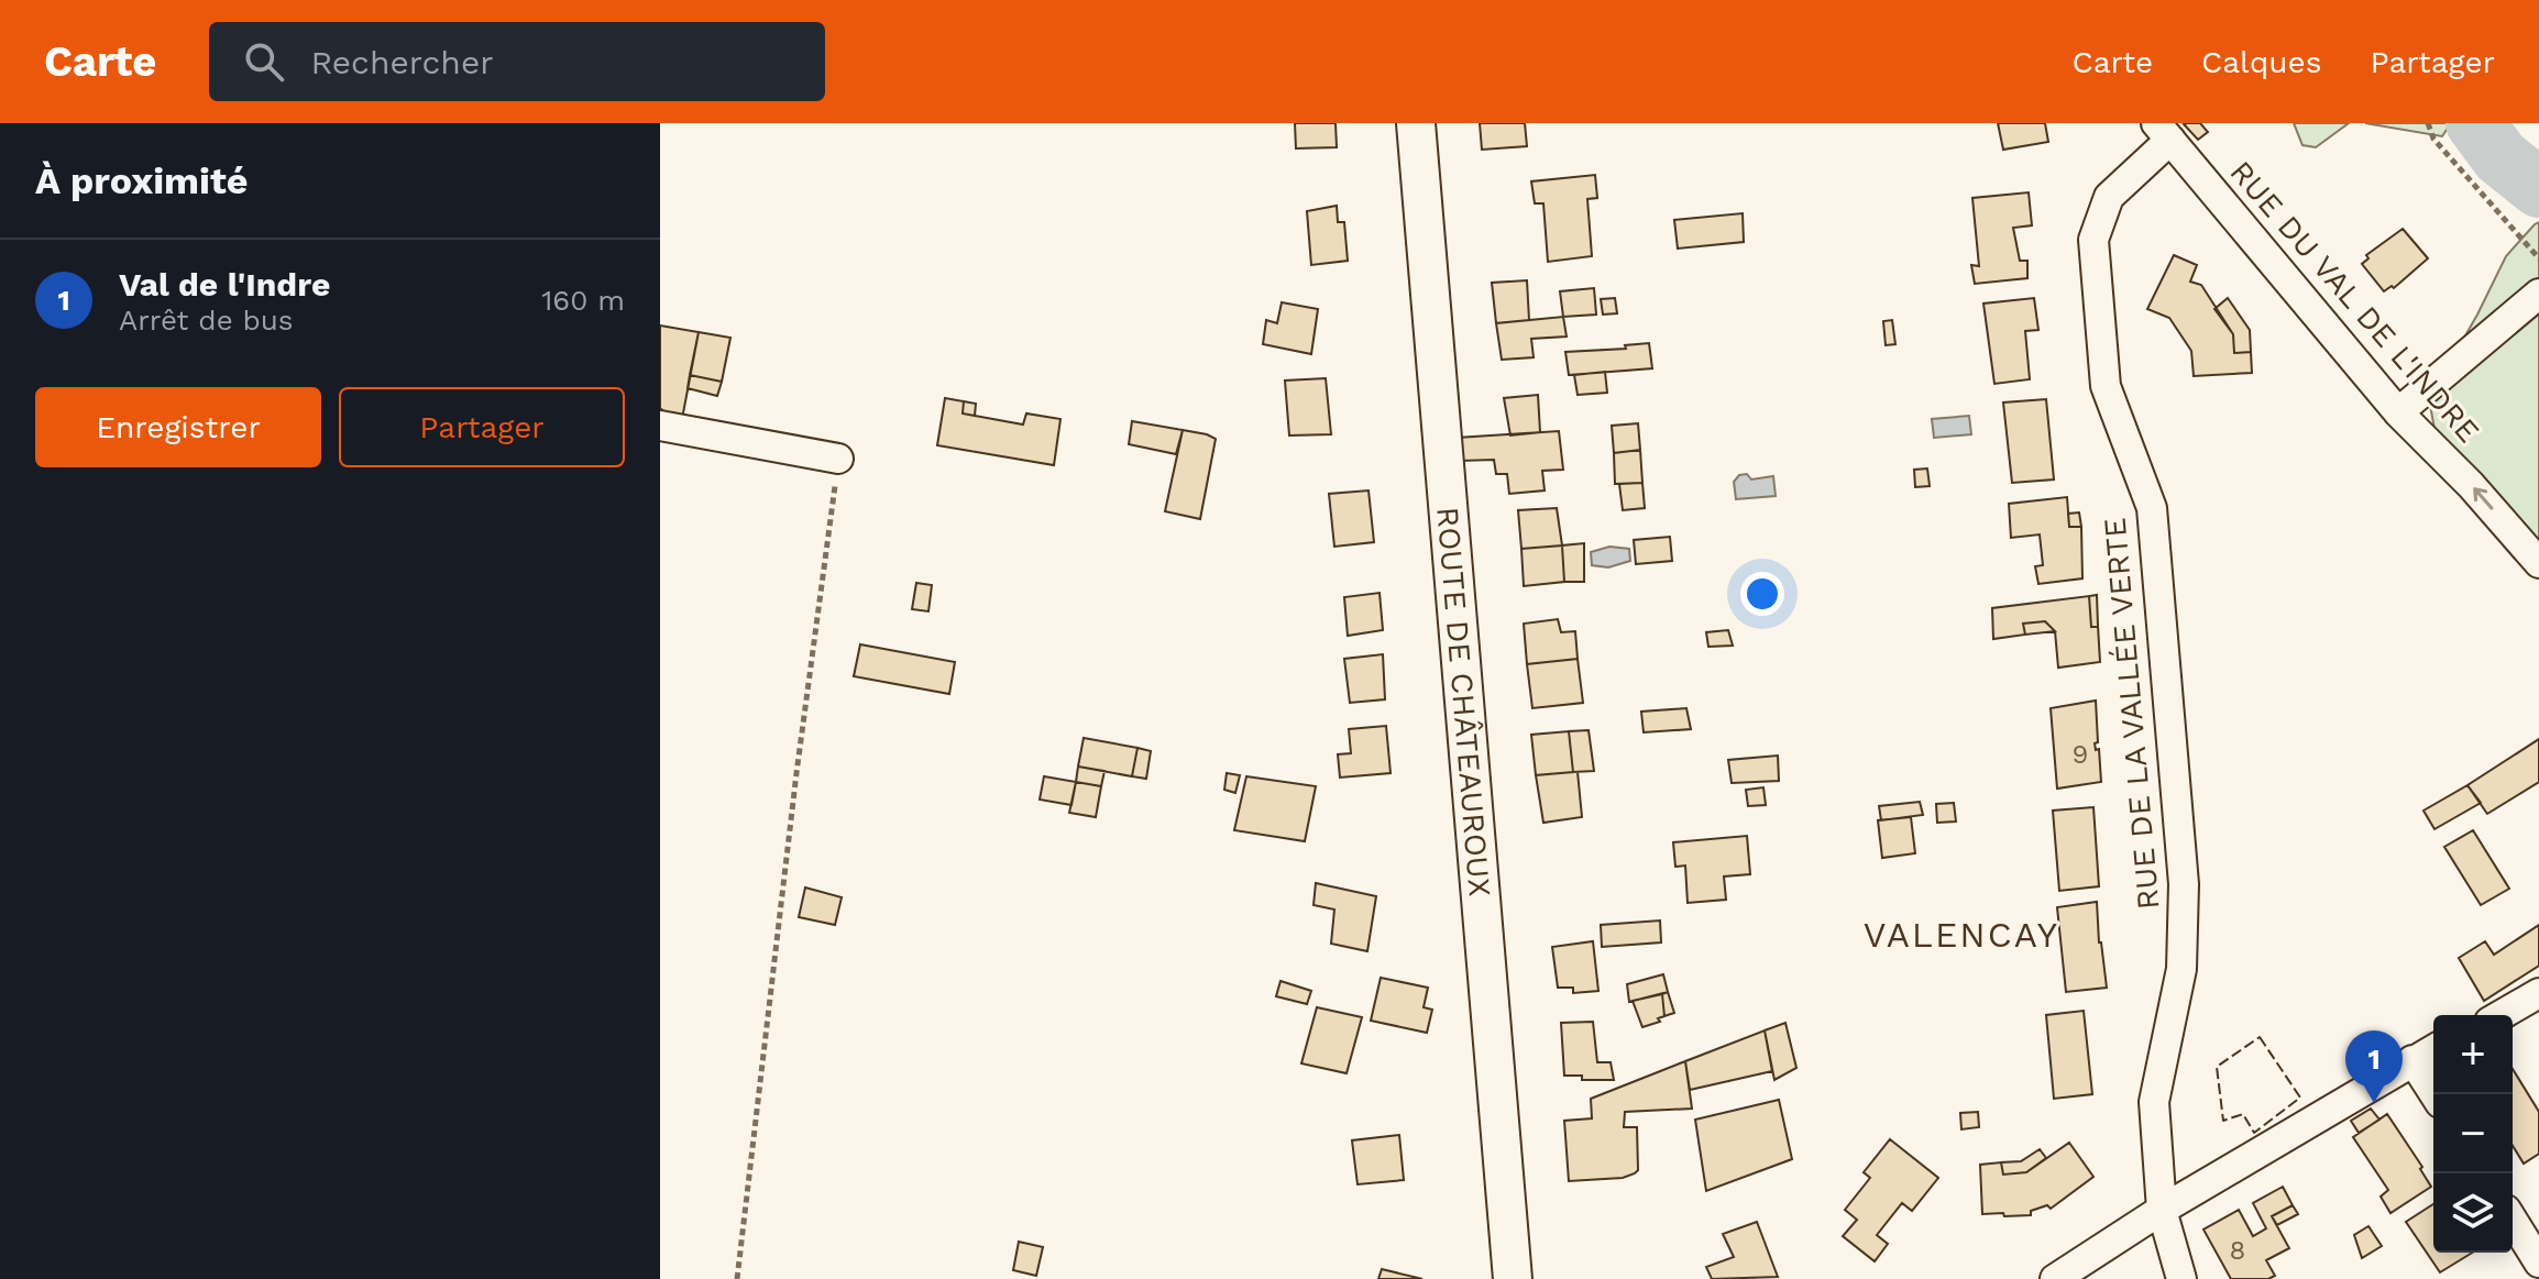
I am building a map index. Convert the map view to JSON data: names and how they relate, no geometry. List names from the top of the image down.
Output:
{
  "streets": {
    "street": ["RUE DU VAL DE L'INDRE", "ROUTE DE CHÂTEAUROUX", "RUE DE LA VALLÉE VERTE"]
  },
  "crossings": [
    ["RUE DU VAL DE L'INDRE", "RUE DE LA VALLÉE VERTE"]
  ],
  "one_way": ["RUE DU VAL DE L'INDRE"],
  "districts": ["VALENCAY"],
  "house_numbers": ["9", "8"],
  "page": {
    "header": "Carte",
    "search": "Rechercher",
    "nav": ["Carte", "Calques", "Partager"],
    "heading": "À proximité",
    "list": [
      {
        "mark": "1",
        "name": "Val de l'Indre",
        "note": "Arrêt de bus",
        "value": "160 m"
      }
    ],
    "buttons": ["Enregistrer", "Partager"],
    "map_buttons": ["+", "−"],
    "pins": "1"
  }
}
